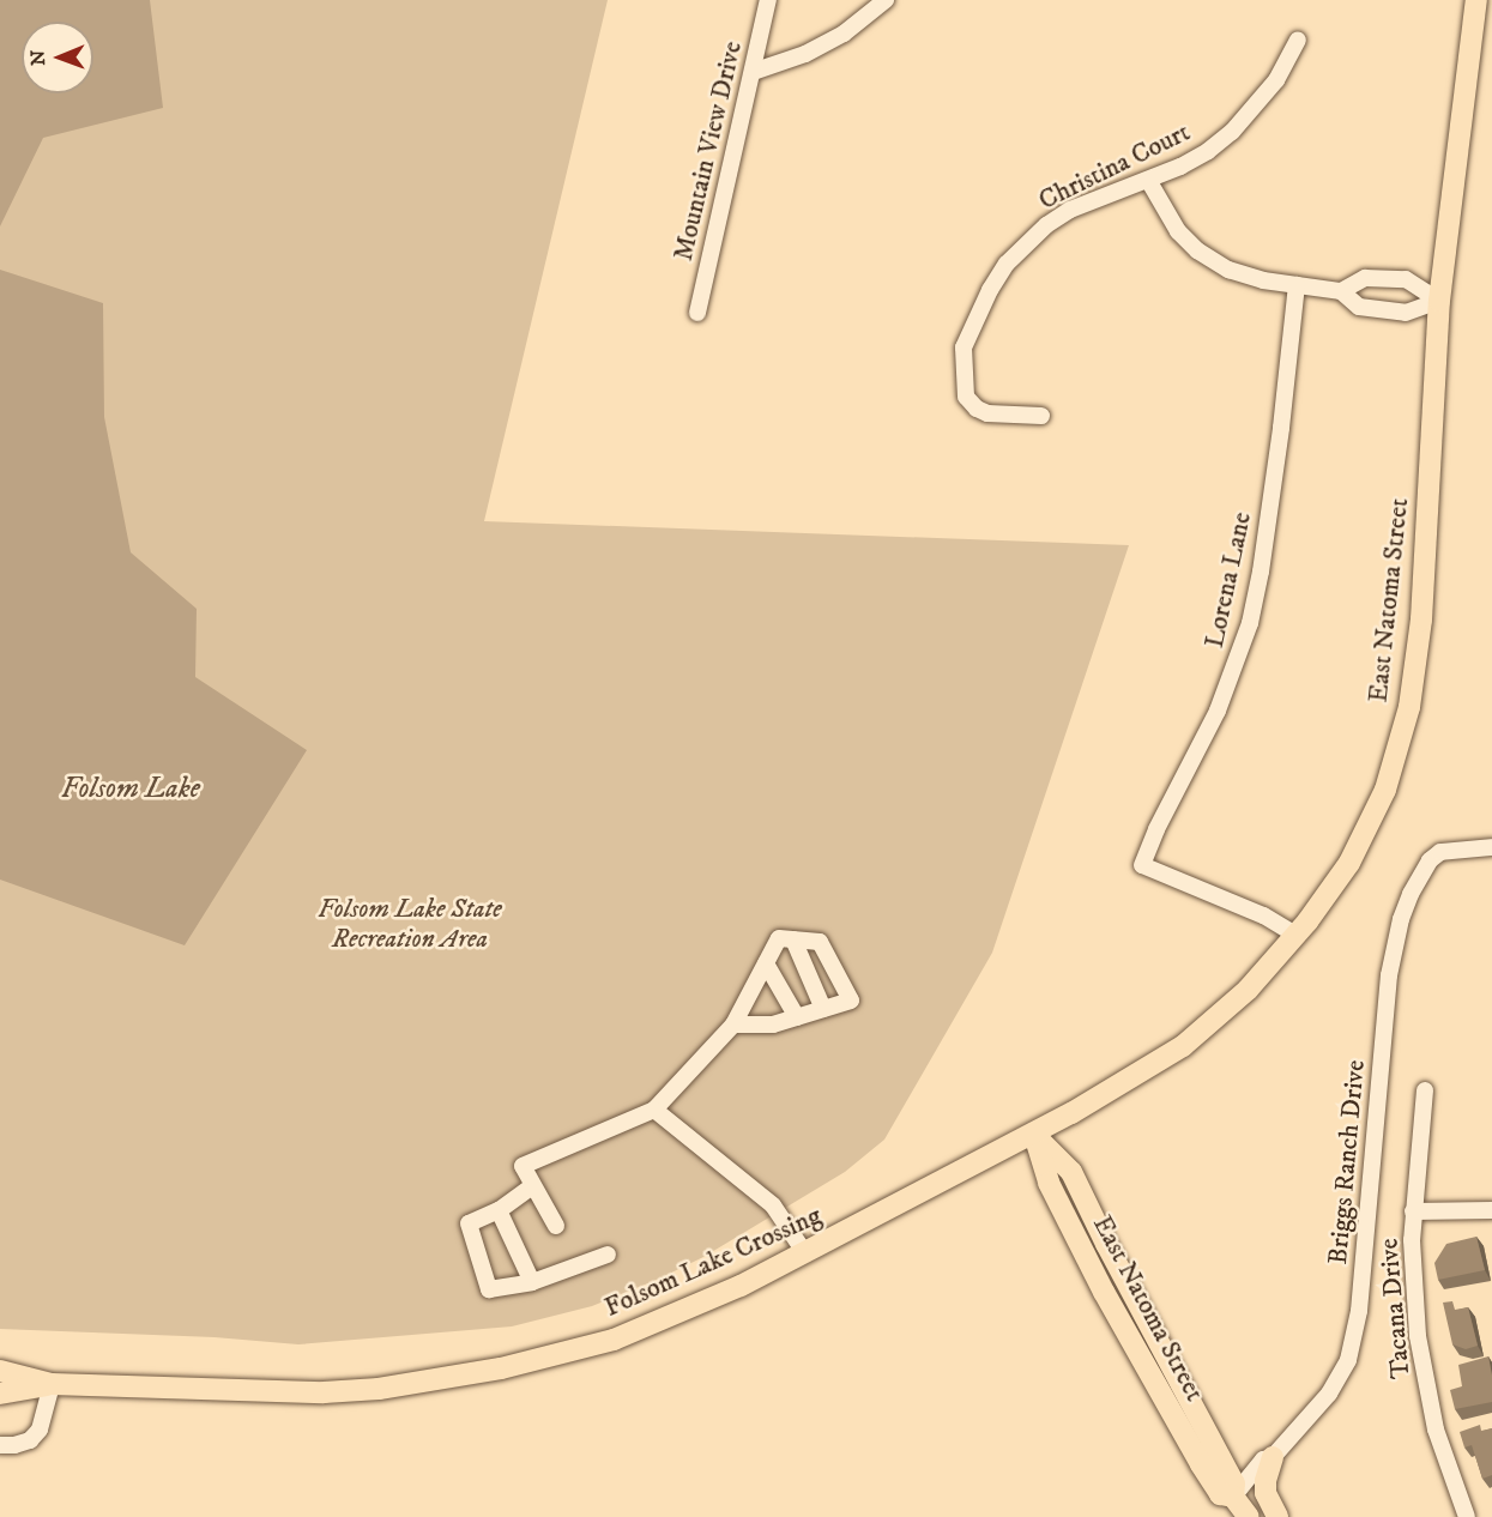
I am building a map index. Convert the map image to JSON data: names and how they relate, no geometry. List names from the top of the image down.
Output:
{
  "streets": {
    "main road": ["East Natoma Street", "Folsom Lake Crossing"],
    "street": [
      "Mountain View Drive",
      "Christina Court",
      "Lorena Lane",
      "Briggs Ranch Drive",
      "Tacana Drive"
    ]
  },
  "crossings": [
    ["Lorena Lane", "East Natoma Street"],
    ["East Natoma Street", "Briggs Ranch Drive"],
    ["East Natoma Street", "Folsom Lake Crossing"]
  ],
  "water": ["Folsom Lake"],
  "parks": ["Folsom Lake State Recreation Area"],
  "north": "left"
}
